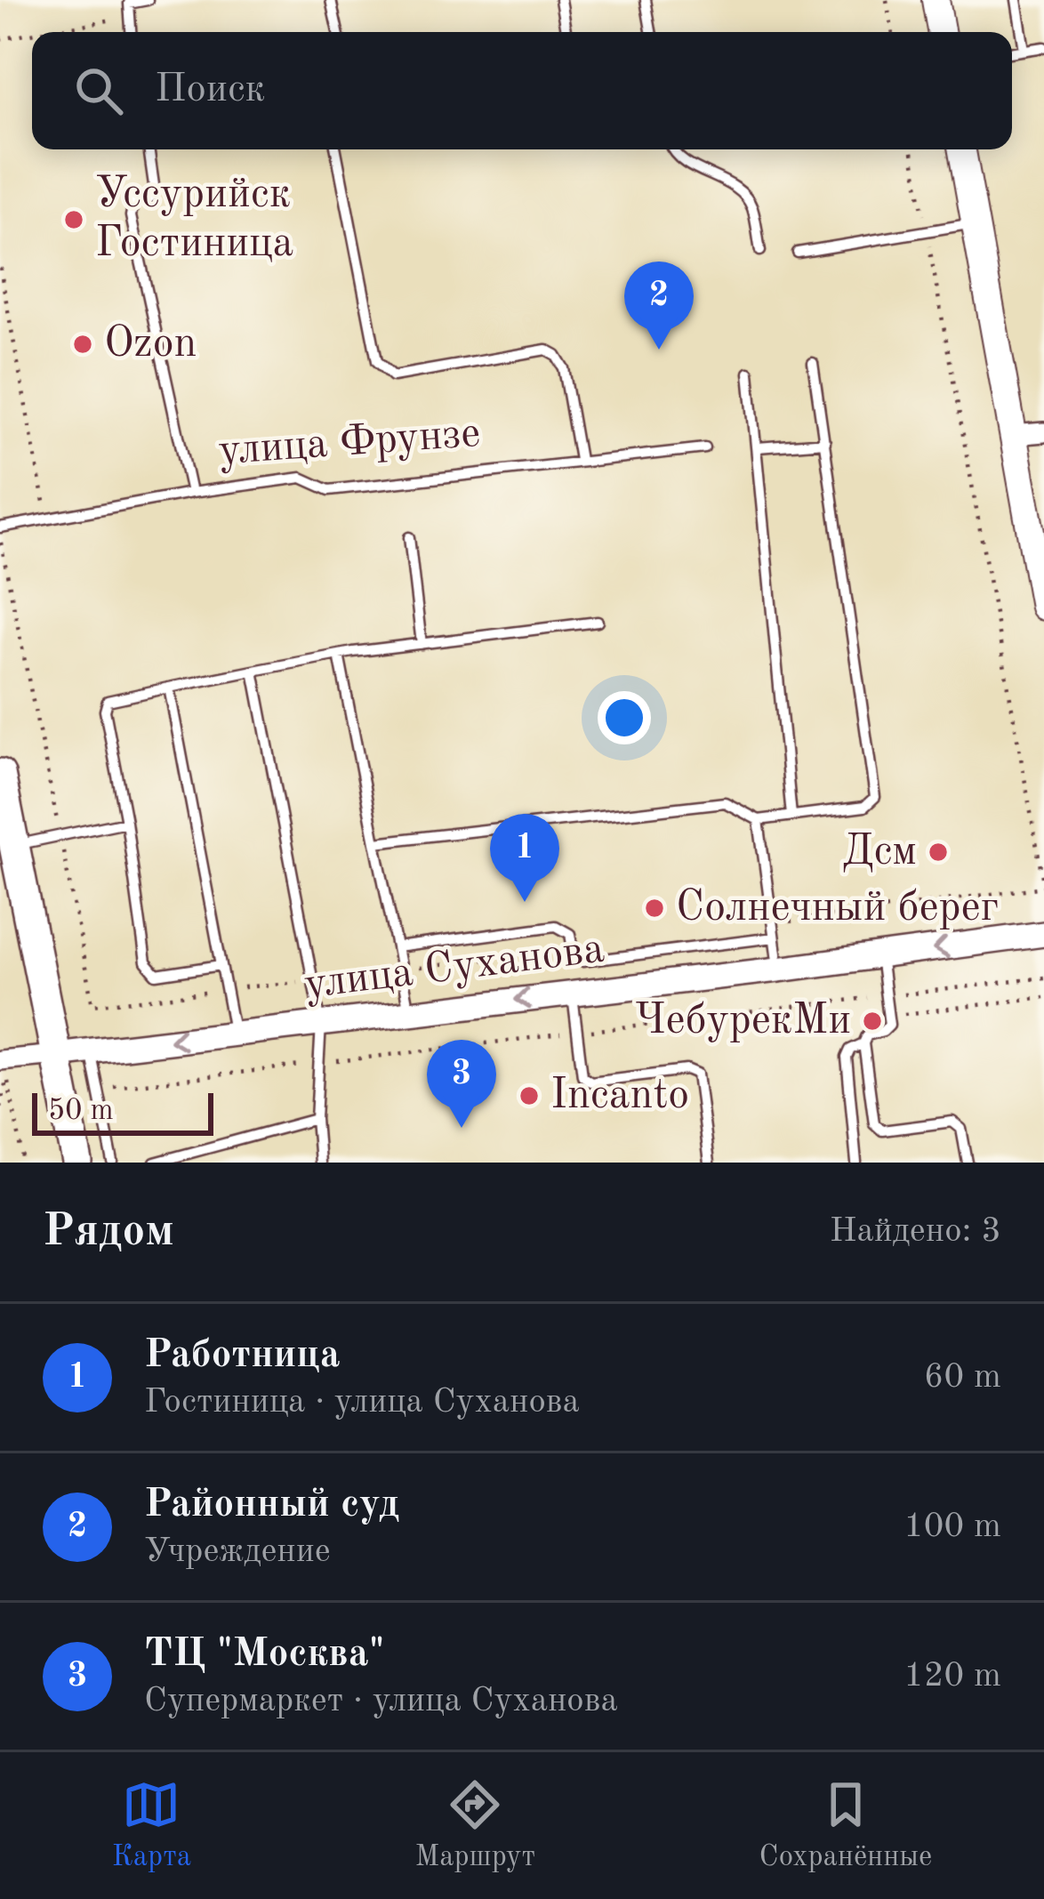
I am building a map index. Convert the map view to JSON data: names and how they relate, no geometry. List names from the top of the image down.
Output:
{
  "streets": {
    "street": ["улица Суханова"],
    "lane": ["улица Фрунзе"]
  },
  "one_way": ["улица Суханова"],
  "places": [
    "Уссурийск Гостиница",
    "Ozon",
    "Дсм",
    "Солнечный берег",
    "ЧебурекМи",
    "Incanto"
  ],
  "scale_bar": "50 m",
  "page": {
    "search": "Поиск",
    "pins": ["2", "1", "3"],
    "scale": "50 m",
    "heading": ["Рядом", "Найдено: 3"],
    "list": [
      {
        "mark": "1",
        "name": "Работница",
        "note": "Гостиница · улица Суханова",
        "value": "60 m"
      },
      {
        "mark": "2",
        "name": "Районный суд",
        "note": "Учреждение",
        "value": "100 m"
      },
      {
        "mark": "3",
        "name": "ТЦ \"Москва\"",
        "note": "Супермаркет · улица Суханова",
        "value": "120 m"
      }
    ],
    "nav": ["Карта", "Маршрут", "Сохранённые"]
  }
}
